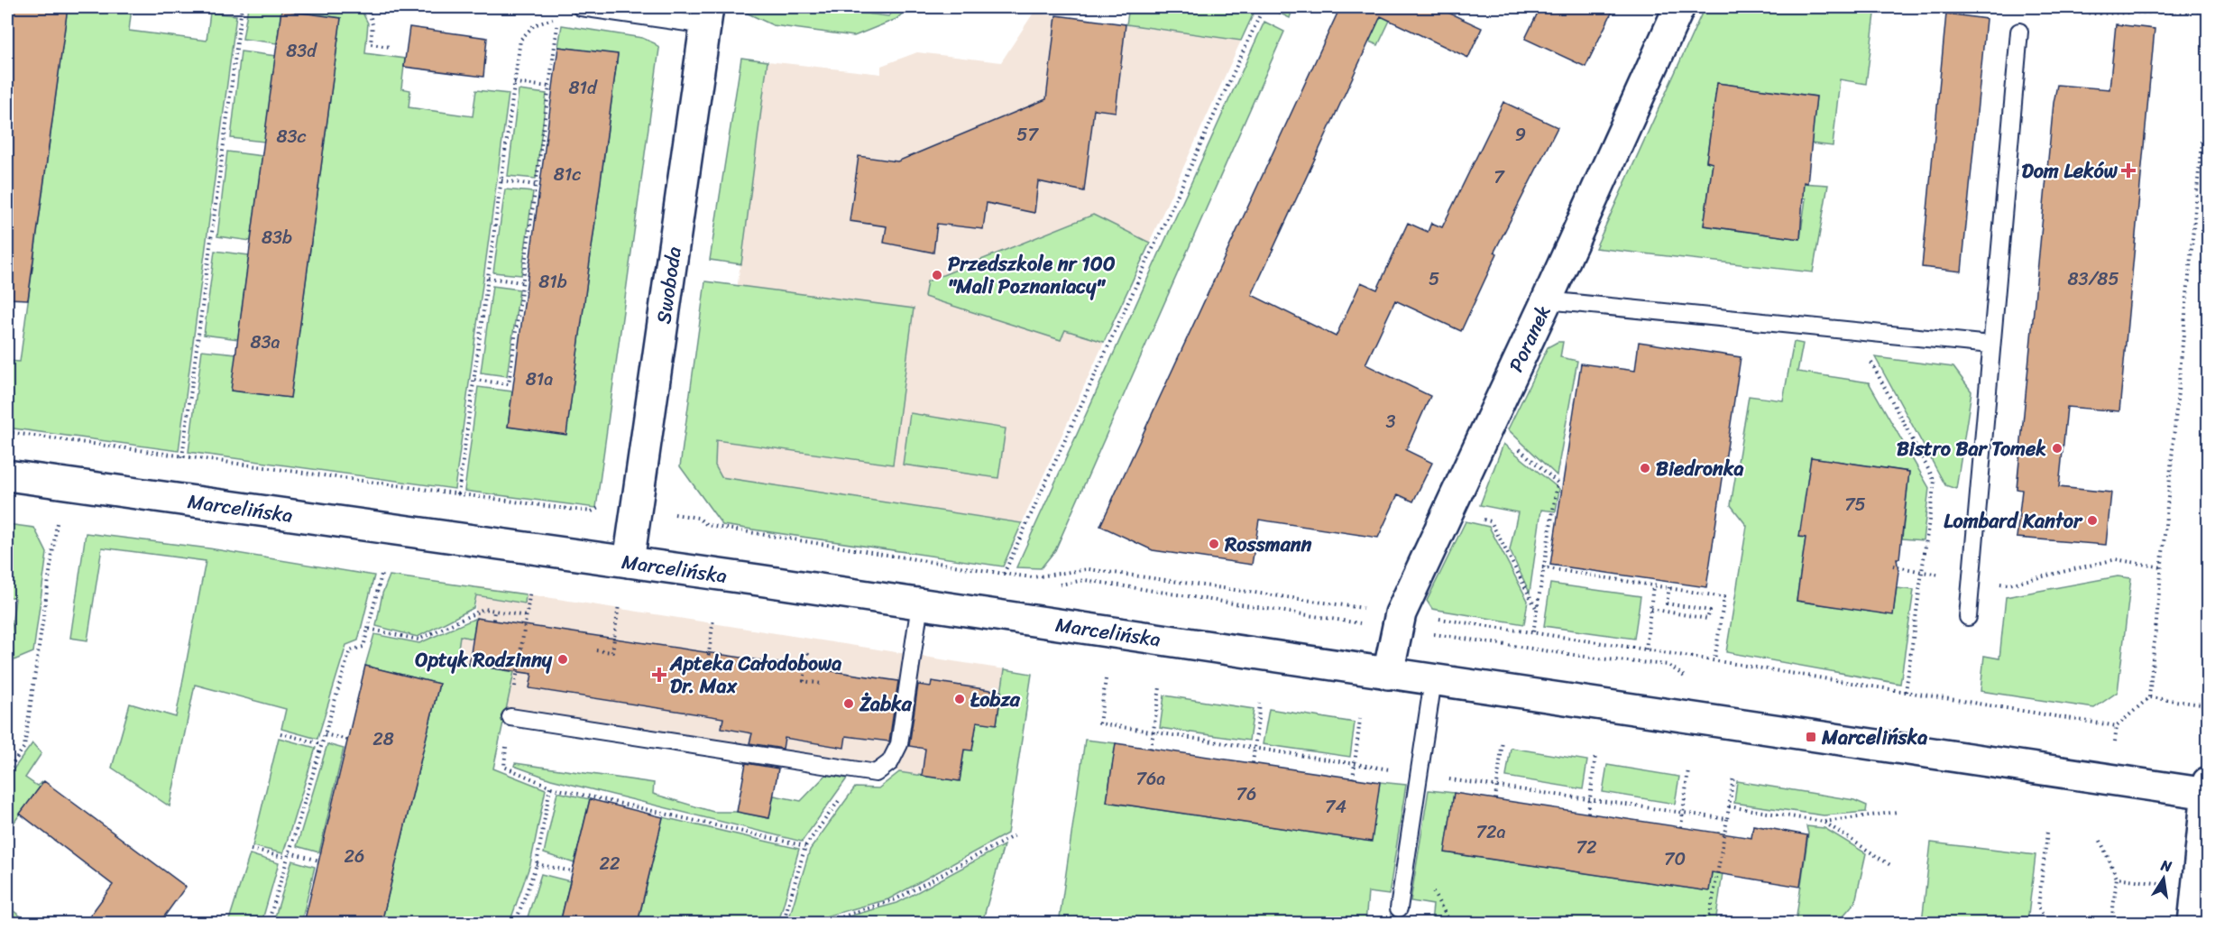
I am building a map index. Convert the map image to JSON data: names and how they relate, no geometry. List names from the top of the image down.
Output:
{
  "streets": {
    "street": ["Swoboda", "Poranek", "Marcelińska"]
  },
  "crossings": [
    ["Swoboda", "Marcelińska"],
    ["Poranek", "Marcelińska"]
  ],
  "places": {
    "health": ["Dom Leków", "Apteka Całodobowa Dr. Max"],
    "other": [
      "Przedszkole nr 100 \"Mali Poznaniacy\"",
      "Bistro Bar Tomek",
      "Biedronka",
      "Lombard Kantor",
      "Rossmann",
      "Optyk Rodzinny",
      "Łobza",
      "Żabka"
    ],
    "transit": ["Marcelińska"]
  },
  "house_numbers": [
    "83d",
    "81d",
    "57",
    "9",
    "83c",
    "81c",
    "7",
    "83b",
    "5",
    "83/85",
    "81b",
    "83a",
    "81a",
    "3",
    "75",
    "28",
    "76a",
    "76",
    "74",
    "72a",
    "72",
    "26",
    "70",
    "22"
  ],
  "north": "top"
}
